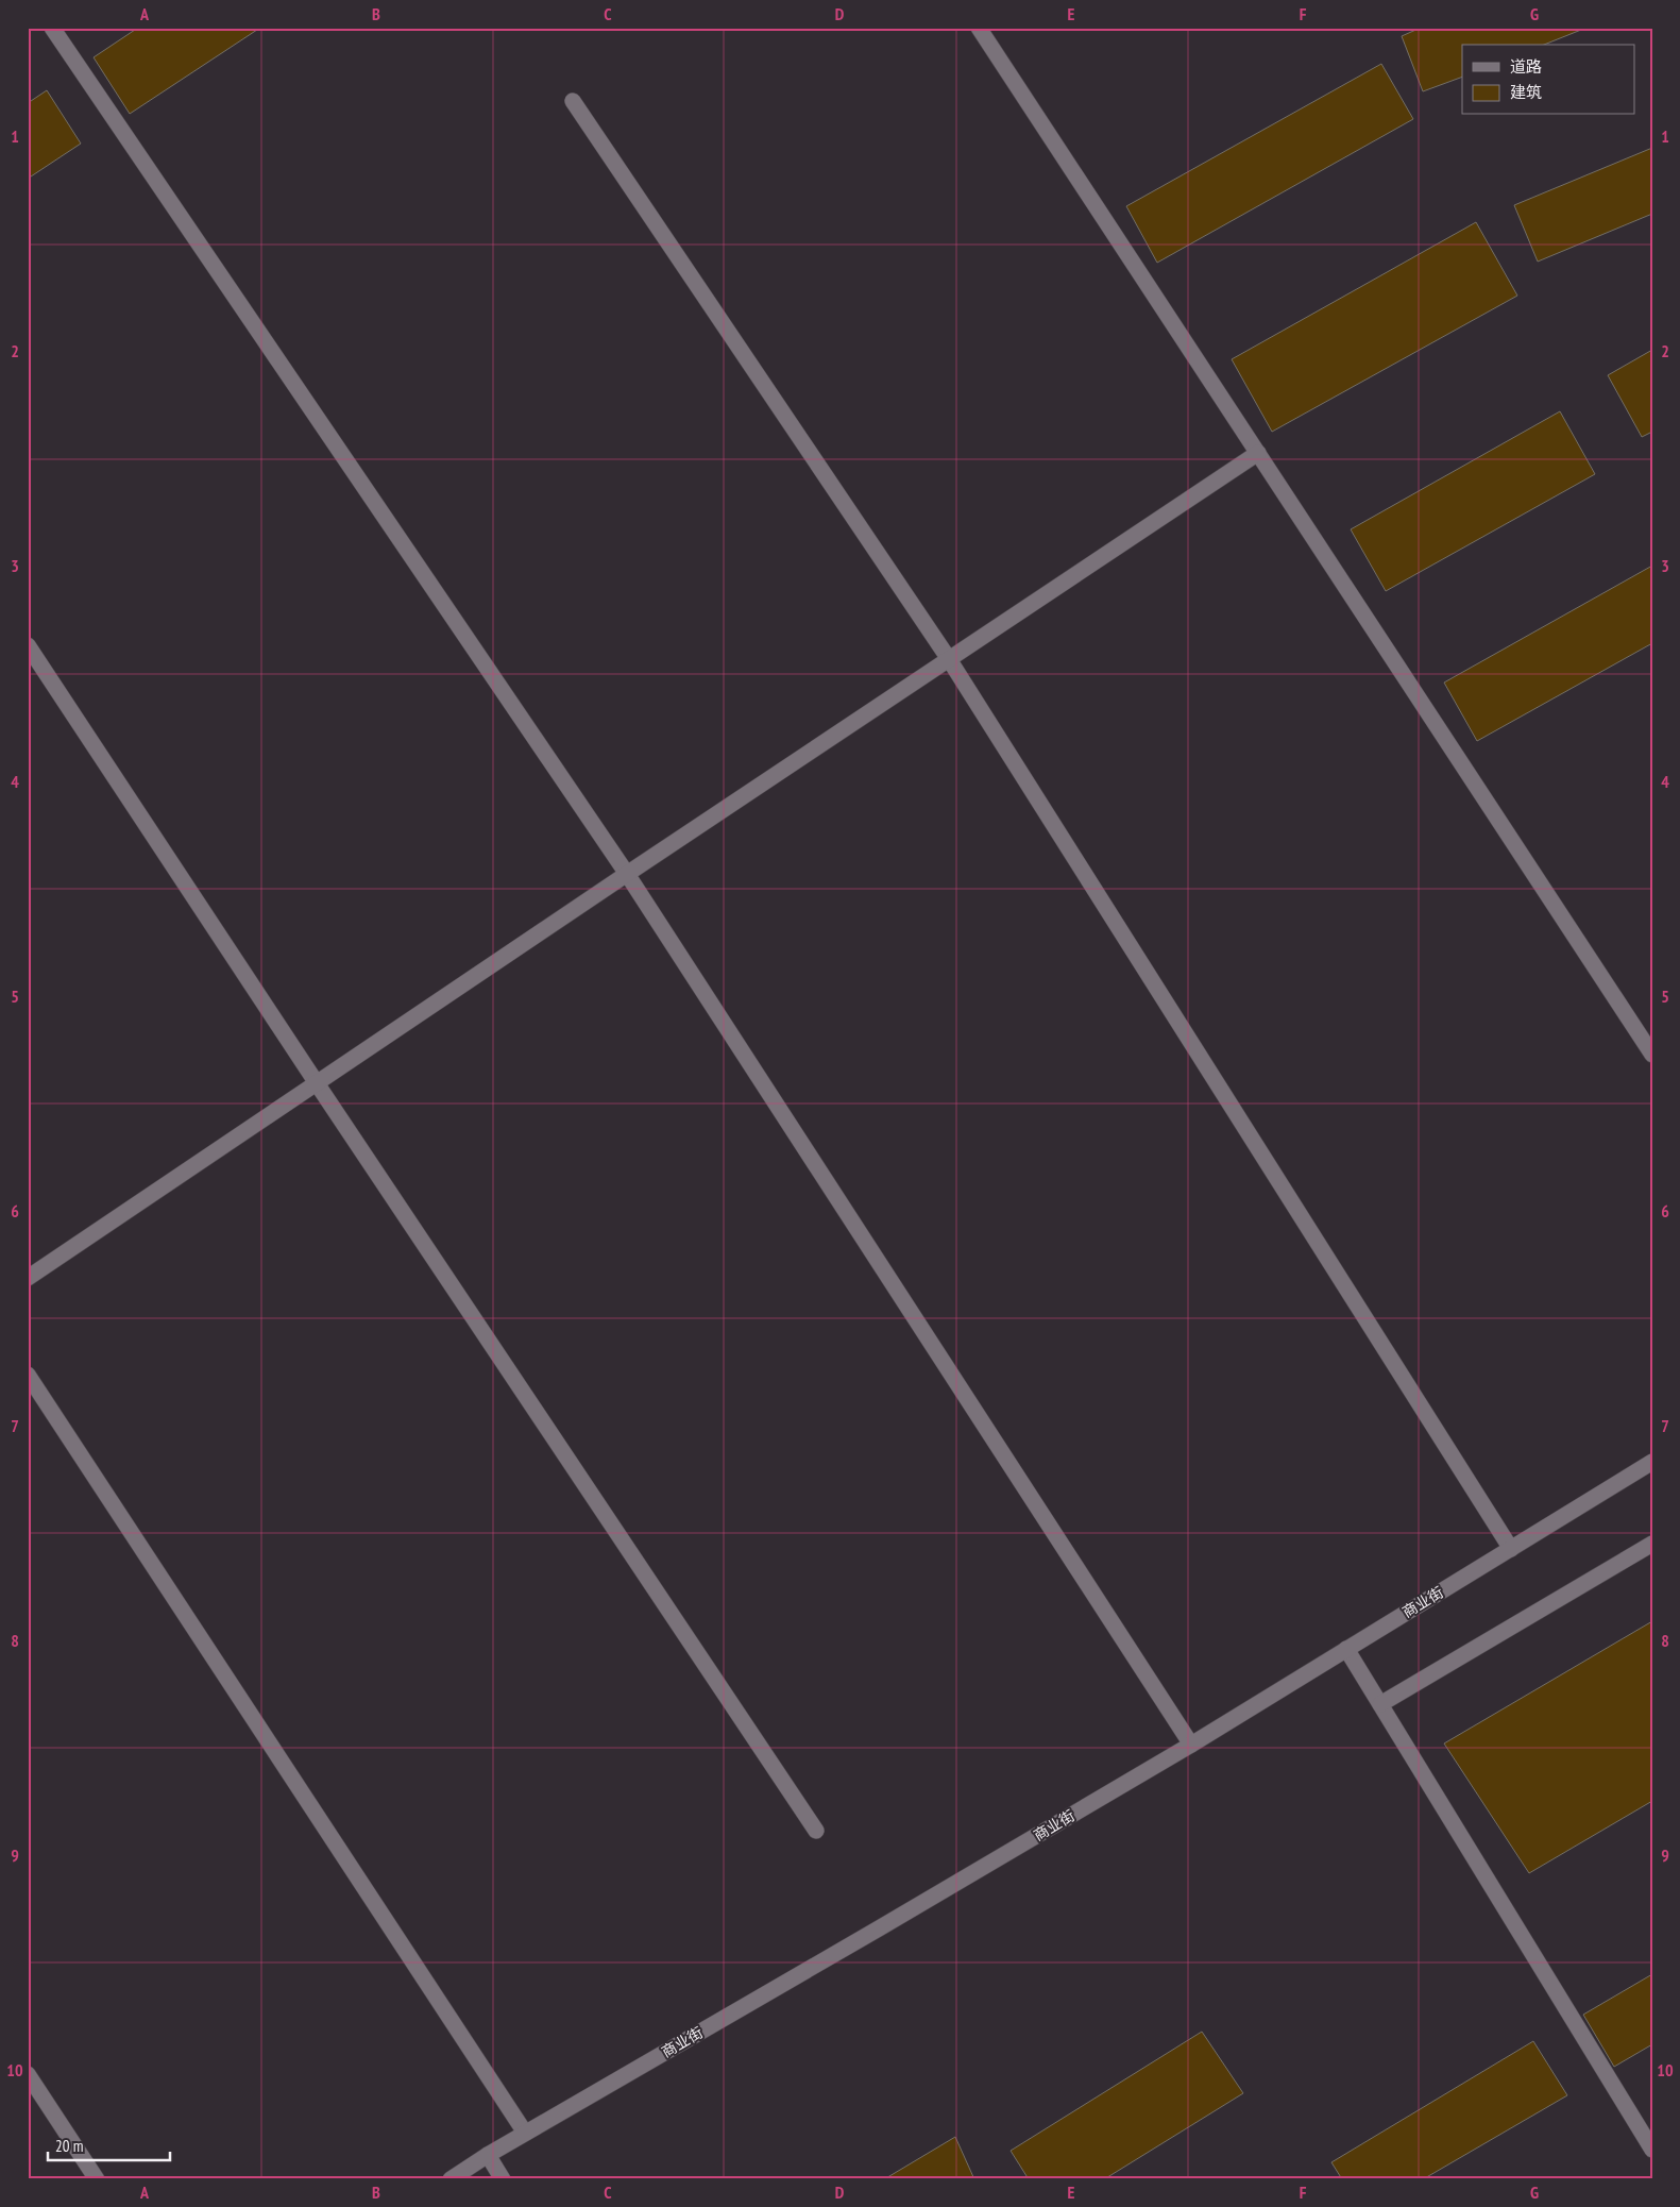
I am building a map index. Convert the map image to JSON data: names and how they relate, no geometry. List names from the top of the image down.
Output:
{
  "streets": {
    "street": ["商业街"]
  },
  "legend": ["道路", "建筑"],
  "scale_bar": "20 m",
  "grid": {
    "columns": [
      "A",
      "B",
      "C",
      "D",
      "E",
      "F",
      "G"
    ],
    "rows": [
      "1",
      "2",
      "3",
      "4",
      "5",
      "6",
      "7",
      "8",
      "9",
      "10"
    ]
  }
}
